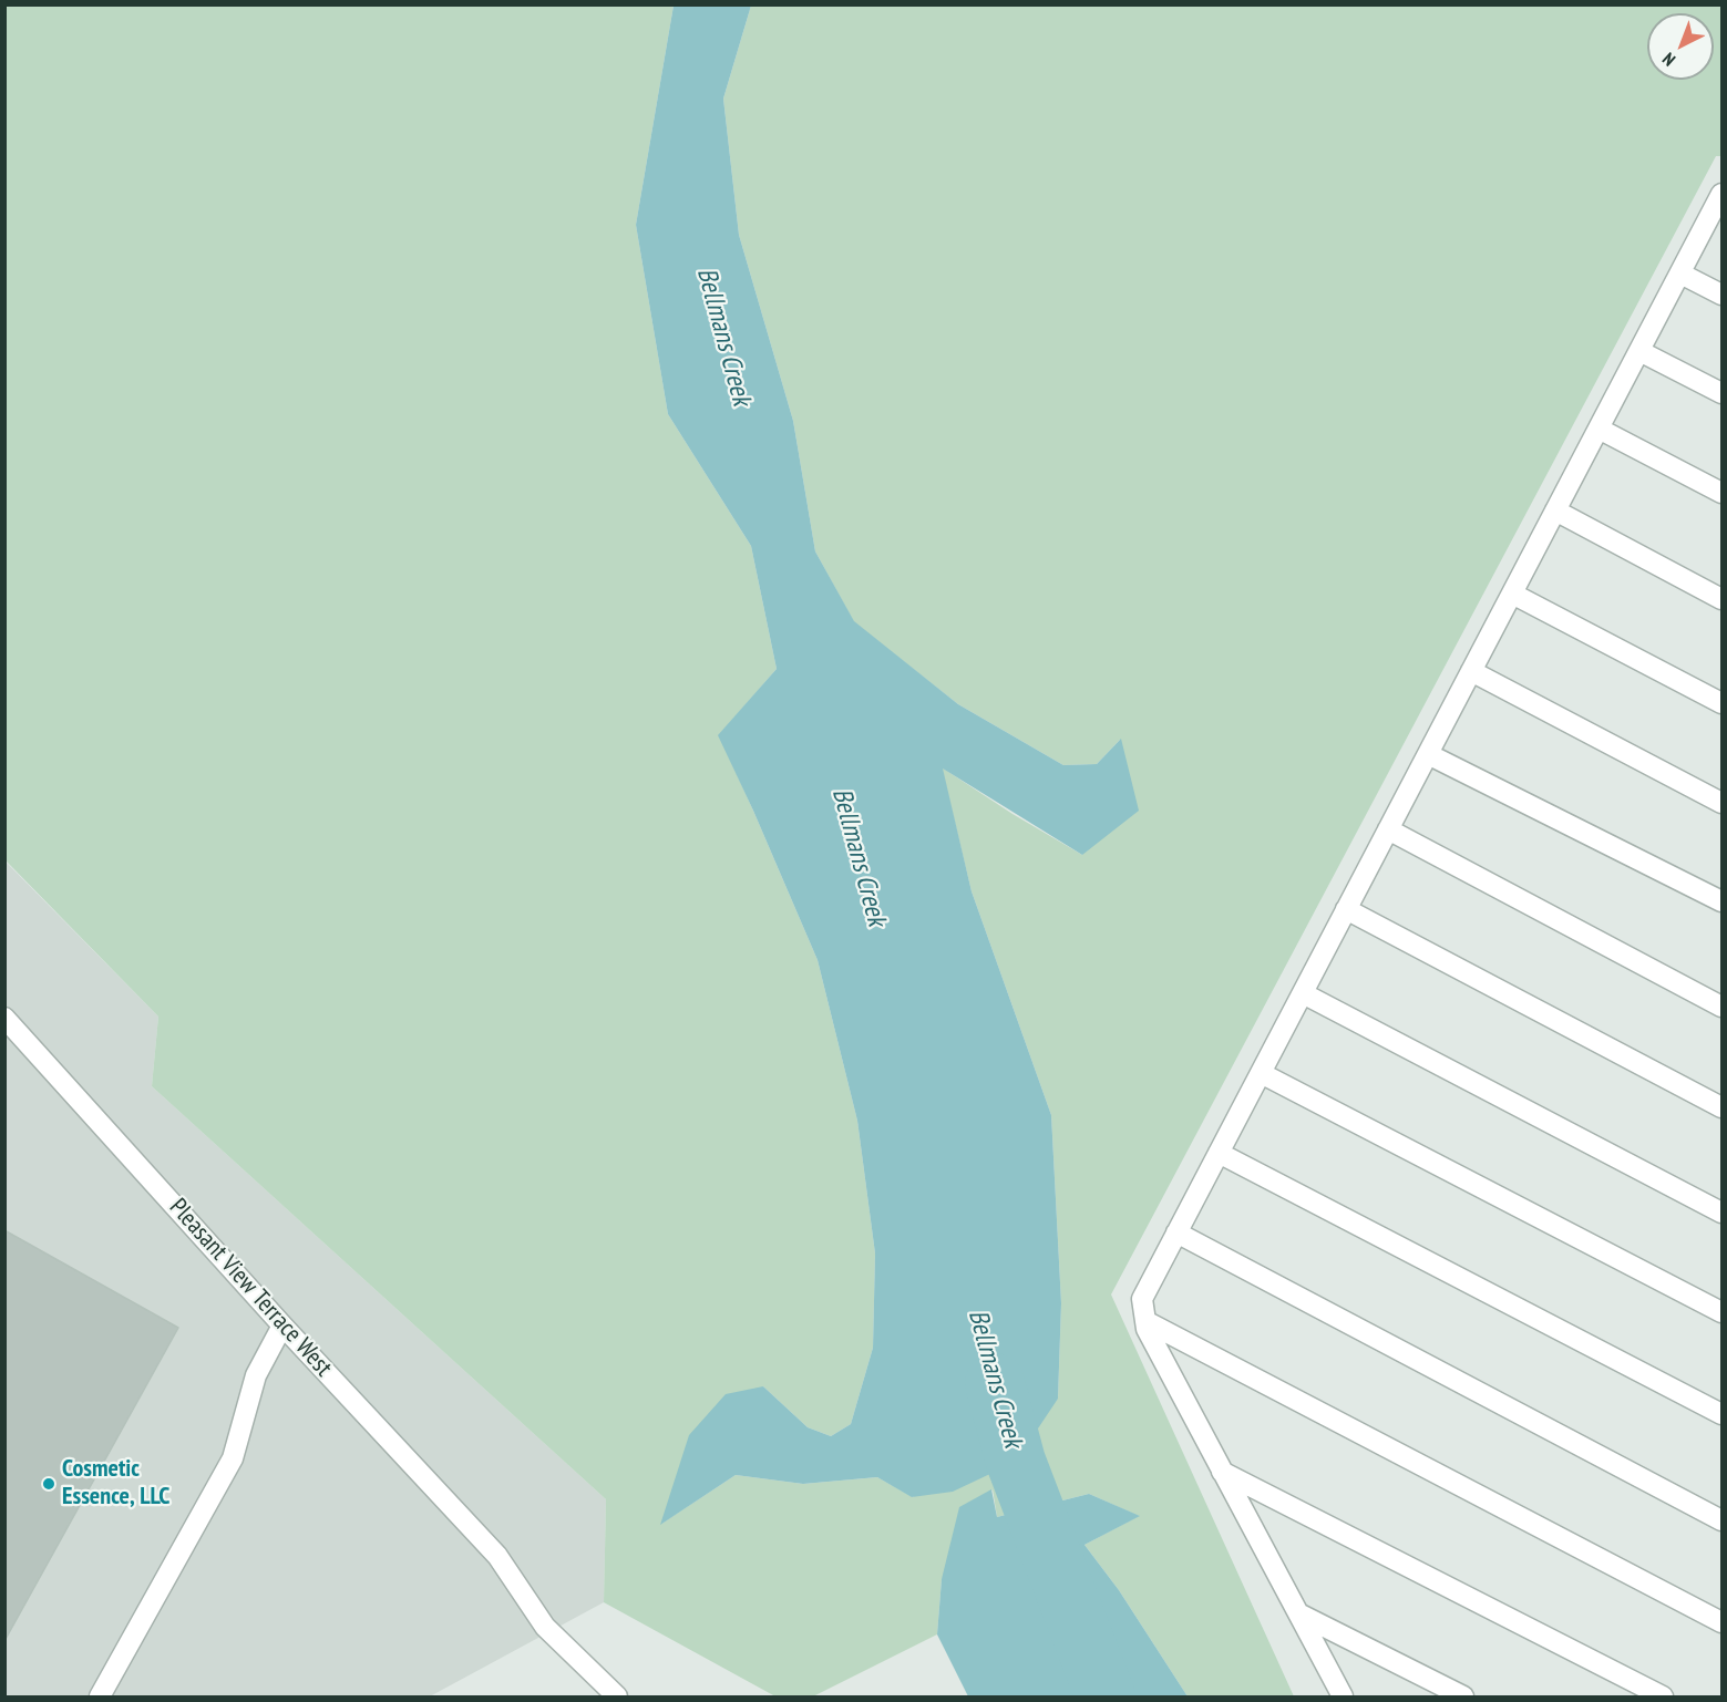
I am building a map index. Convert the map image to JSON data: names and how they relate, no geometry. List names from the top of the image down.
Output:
{
  "streets": {
    "street": ["Pleasant View Terrace West"]
  },
  "water": ["Bellmans Creek"],
  "places": ["Cosmetic Essence, LLC"],
  "north": "bottom left"
}
